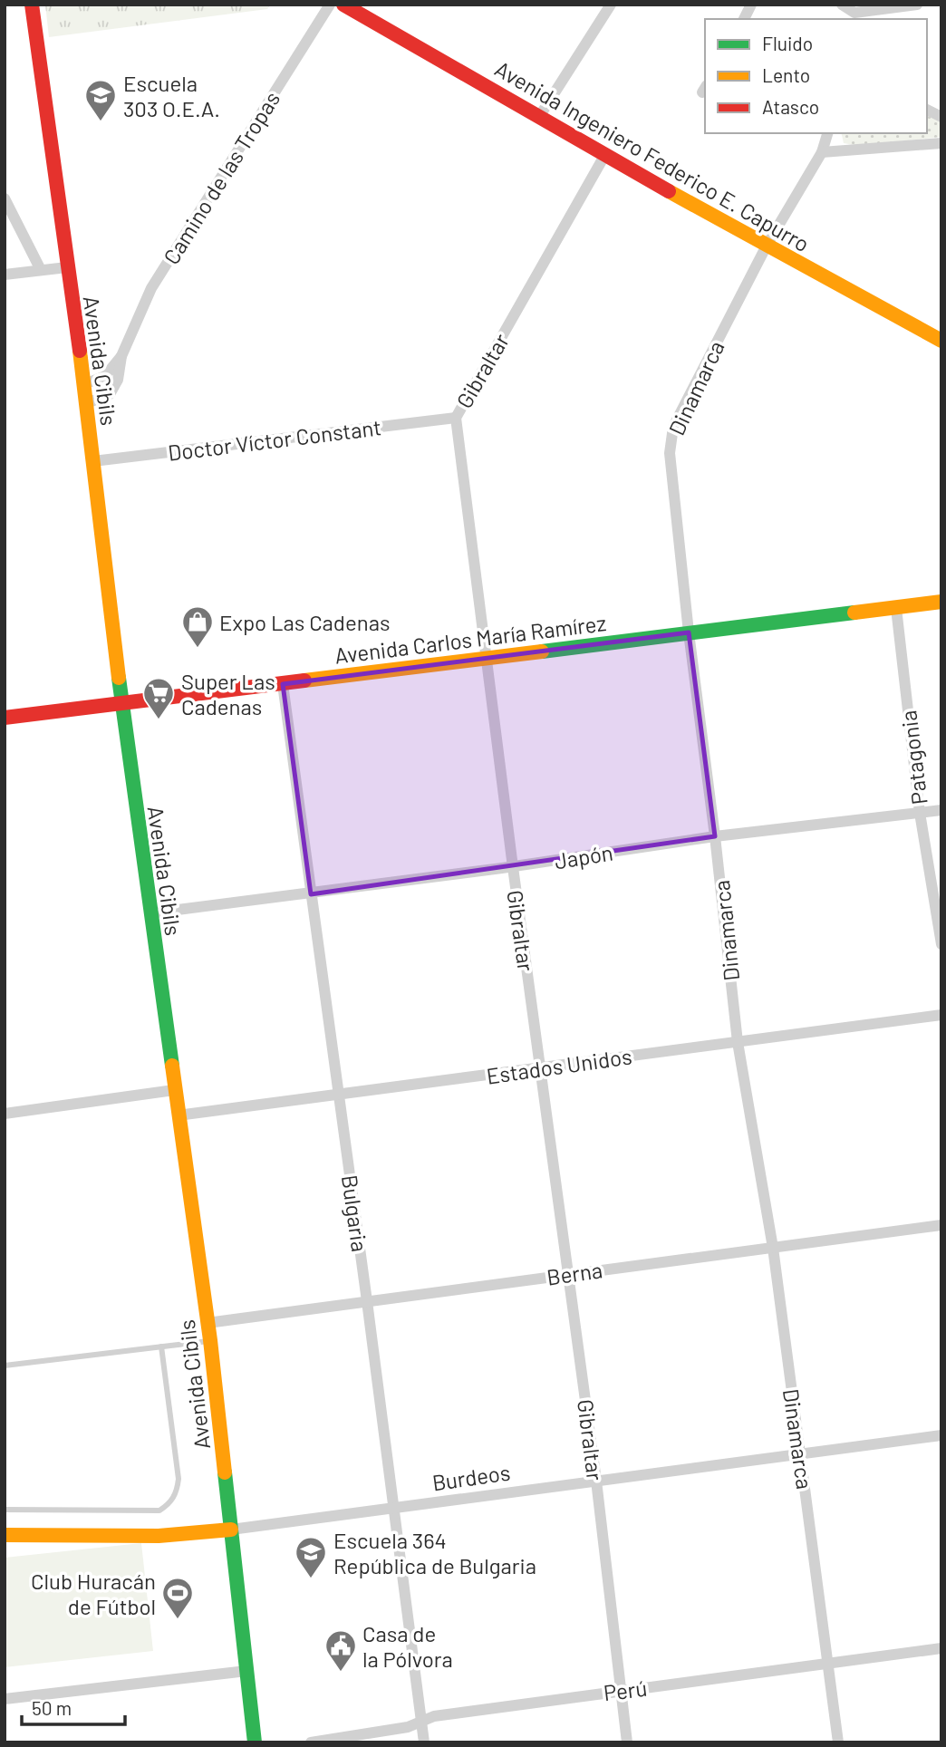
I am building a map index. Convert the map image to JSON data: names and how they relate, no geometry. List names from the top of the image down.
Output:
{
  "streets": {
    "street": [
      "Avenida Ingeniero Federico E. Capurro",
      "Camino de las Tropas",
      "Avenida Cibils",
      "Gibraltar",
      "Dinamarca",
      "Doctor Víctor Constant",
      "Avenida Carlos María Ramírez",
      "Patagonia",
      "Japón",
      "Estados Unidos",
      "Bulgaria",
      "Berna",
      "Burdeos",
      "Perú"
    ]
  },
  "crossings": [
    ["Avenida Ingeniero Federico E. Capurro", "Gibraltar"],
    ["Avenida Ingeniero Federico E. Capurro", "Dinamarca"],
    ["Camino de las Tropas", "Avenida Cibils"],
    ["Avenida Cibils", "Doctor Víctor Constant"],
    ["Avenida Cibils", "Avenida Carlos María Ramírez"],
    ["Avenida Cibils", "Japón"],
    ["Avenida Cibils", "Estados Unidos"],
    ["Avenida Cibils", "Berna"],
    ["Avenida Cibils", "Burdeos"],
    ["Gibraltar", "Doctor Víctor Constant"],
    ["Gibraltar", "Avenida Carlos María Ramírez"],
    ["Gibraltar", "Japón"],
    ["Gibraltar", "Estados Unidos"],
    ["Gibraltar", "Berna"],
    ["Gibraltar", "Burdeos"],
    ["Gibraltar", "Perú"],
    ["Dinamarca", "Avenida Carlos María Ramírez"],
    ["Dinamarca", "Japón"],
    ["Dinamarca", "Estados Unidos"],
    ["Dinamarca", "Berna"],
    ["Dinamarca", "Burdeos"],
    ["Dinamarca", "Perú"],
    ["Avenida Carlos María Ramírez", "Patagonia"],
    ["Avenida Carlos María Ramírez", "Bulgaria"],
    ["Patagonia", "Japón"],
    ["Japón", "Bulgaria"],
    ["Estados Unidos", "Bulgaria"],
    ["Bulgaria", "Berna"],
    ["Bulgaria", "Burdeos"],
    ["Bulgaria", "Perú"]
  ],
  "places": {
    "school or university": ["Escuela 303 O.E.A.", "Escuela 364 República de Bulgaria"],
    "shop": ["Expo Las Cadenas"],
    "supermarket": ["Super Las Cadenas"],
    "sports": ["Club Huracán de Fútbol"],
    "public building": ["Casa de la Pólvora"]
  },
  "legend": ["Fluido", "Lento", "Atasco"],
  "scale_bar": "50 m"
}
